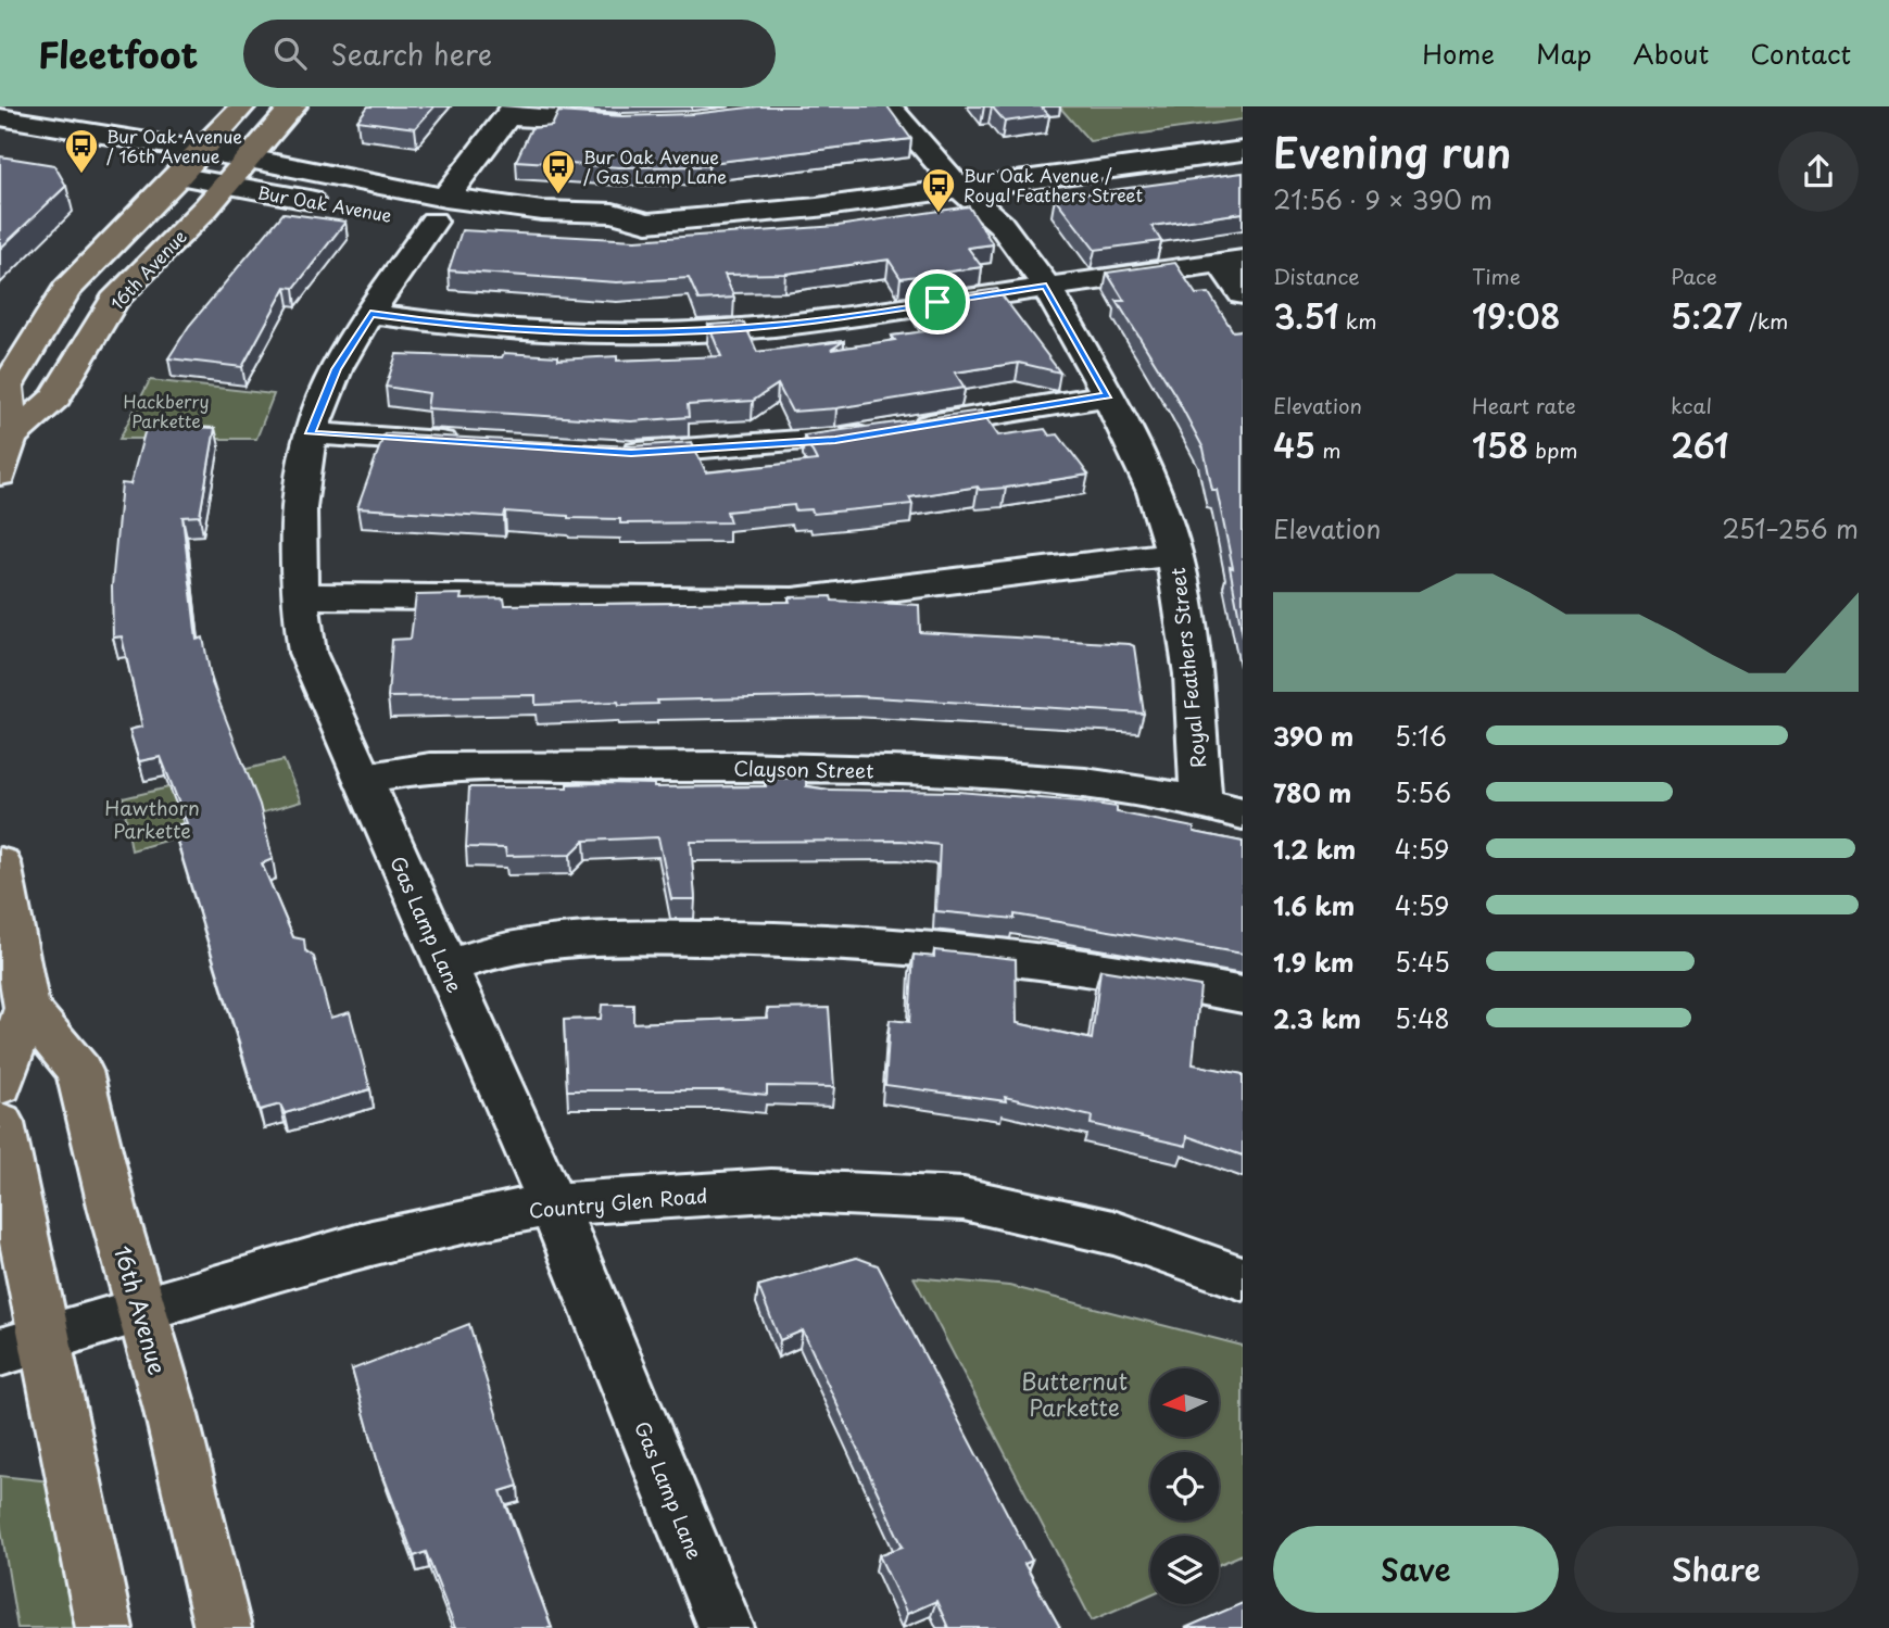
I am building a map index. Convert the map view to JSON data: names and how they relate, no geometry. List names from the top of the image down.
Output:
{
  "streets": {
    "main road": ["16th Avenue"],
    "street": [
      "Bur Oak Avenue",
      "Royal Feathers Street",
      "Clayson Street",
      "Gas Lamp Lane",
      "Country Glen Road"
    ]
  },
  "crossings": [
    ["Bur Oak Avenue", "16th Avenue"],
    ["Bur Oak Avenue", "Royal Feathers Street"],
    ["Bur Oak Avenue", "Gas Lamp Lane"],
    ["16th Avenue", "Country Glen Road"],
    ["Royal Feathers Street", "Clayson Street"],
    ["Clayson Street", "Gas Lamp Lane"],
    ["Gas Lamp Lane", "Country Glen Road"]
  ],
  "parks": ["Hackberry Parkette", "Hawthorn Parkette", "Butternut Parkette"],
  "places": {
    "bus stop": ["Bur Oak Avenue / 16th Avenue", "Bur Oak Avenue / Gas Lamp Lane", "Bur Oak Avenue / Royal Feathers Street"]
  },
  "north": "left",
  "page": {
    "header": "Fleetfoot",
    "search": "Search here",
    "nav": [
      "Home",
      "Map",
      "About",
      "Contact"
    ],
    "heading": ["Evening run", "21:56 · 9 × 390 m"],
    "stats": [
      ["Distance", "3.51 km"],
      ["Time", "19:08"],
      ["Pace", "5:27 /km"],
      ["Elevation", "45 m"],
      ["Heart rate", "158 bpm"],
      ["kcal", "261"]
    ],
    "chart": ["Elevation", "251–256 m"],
    "list": [
      {
        "name": "390 m",
        "note": "5:16"
      },
      {
        "name": "780 m",
        "note": "5:56"
      },
      {
        "name": "1.2 km",
        "note": "4:59"
      },
      {
        "name": "1.6 km",
        "note": "4:59"
      },
      {
        "name": "1.9 km",
        "note": "5:45"
      },
      {
        "name": "2.3 km",
        "note": "5:48"
      }
    ],
    "buttons": ["Save", "Share"]
  }
}
